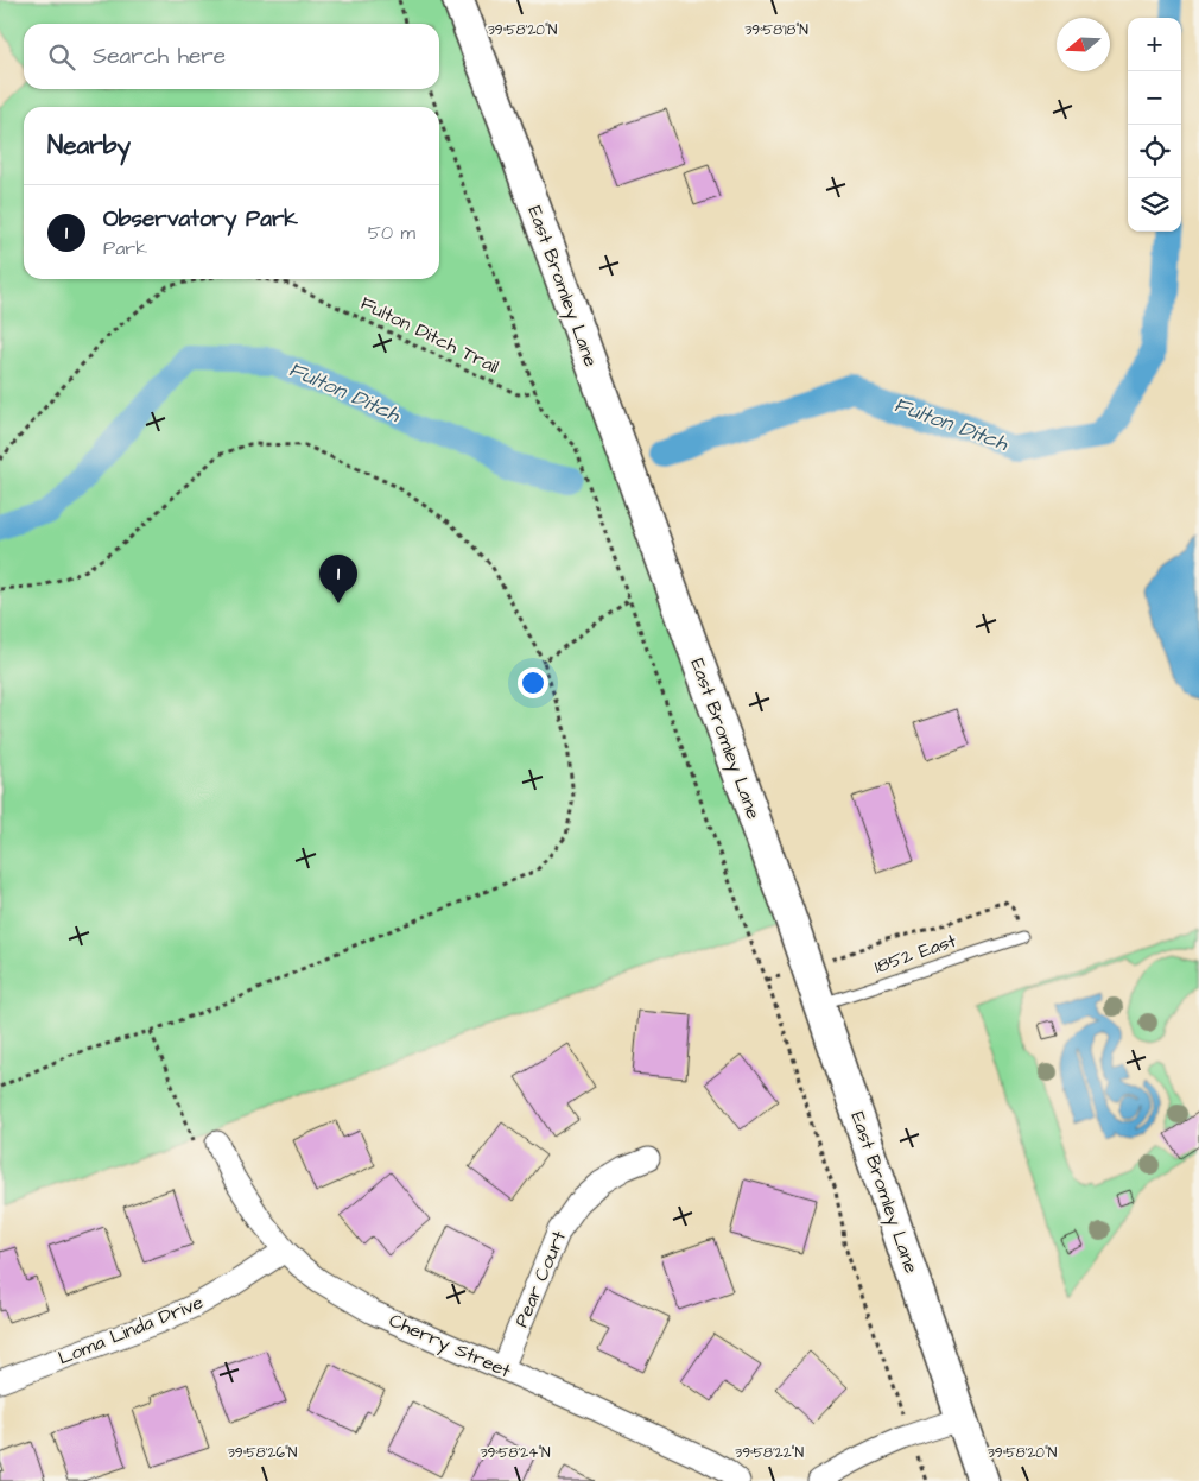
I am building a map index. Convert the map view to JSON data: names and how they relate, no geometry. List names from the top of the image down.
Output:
{
  "streets": {
    "main road": ["East Bromley Lane"],
    "street": ["Pear Court", "Loma Linda Drive", "Cherry Street"],
    "lane": ["1852 East"],
    "path": ["Fulton Ditch Trail"]
  },
  "crossings": [
    ["East Bromley Lane", "1852 East"],
    ["Pear Court", "Cherry Street"],
    ["Loma Linda Drive", "Cherry Street"]
  ],
  "water": ["Fulton Ditch"],
  "north": "left",
  "page": {
    "map_buttons": ["+", "−"],
    "search": "Search here",
    "heading": "Nearby",
    "list": [
      {
        "mark": "1",
        "name": "Observatory Park",
        "note": "Park",
        "value": "50 m"
      }
    ],
    "pins": "1"
  },
  "coordinates": [
    "39°58'20\"N",
    "39°58'18\"N",
    "39°58'26\"N",
    "39°58'24\"N",
    "39°58'22\"N"
  ]
}
